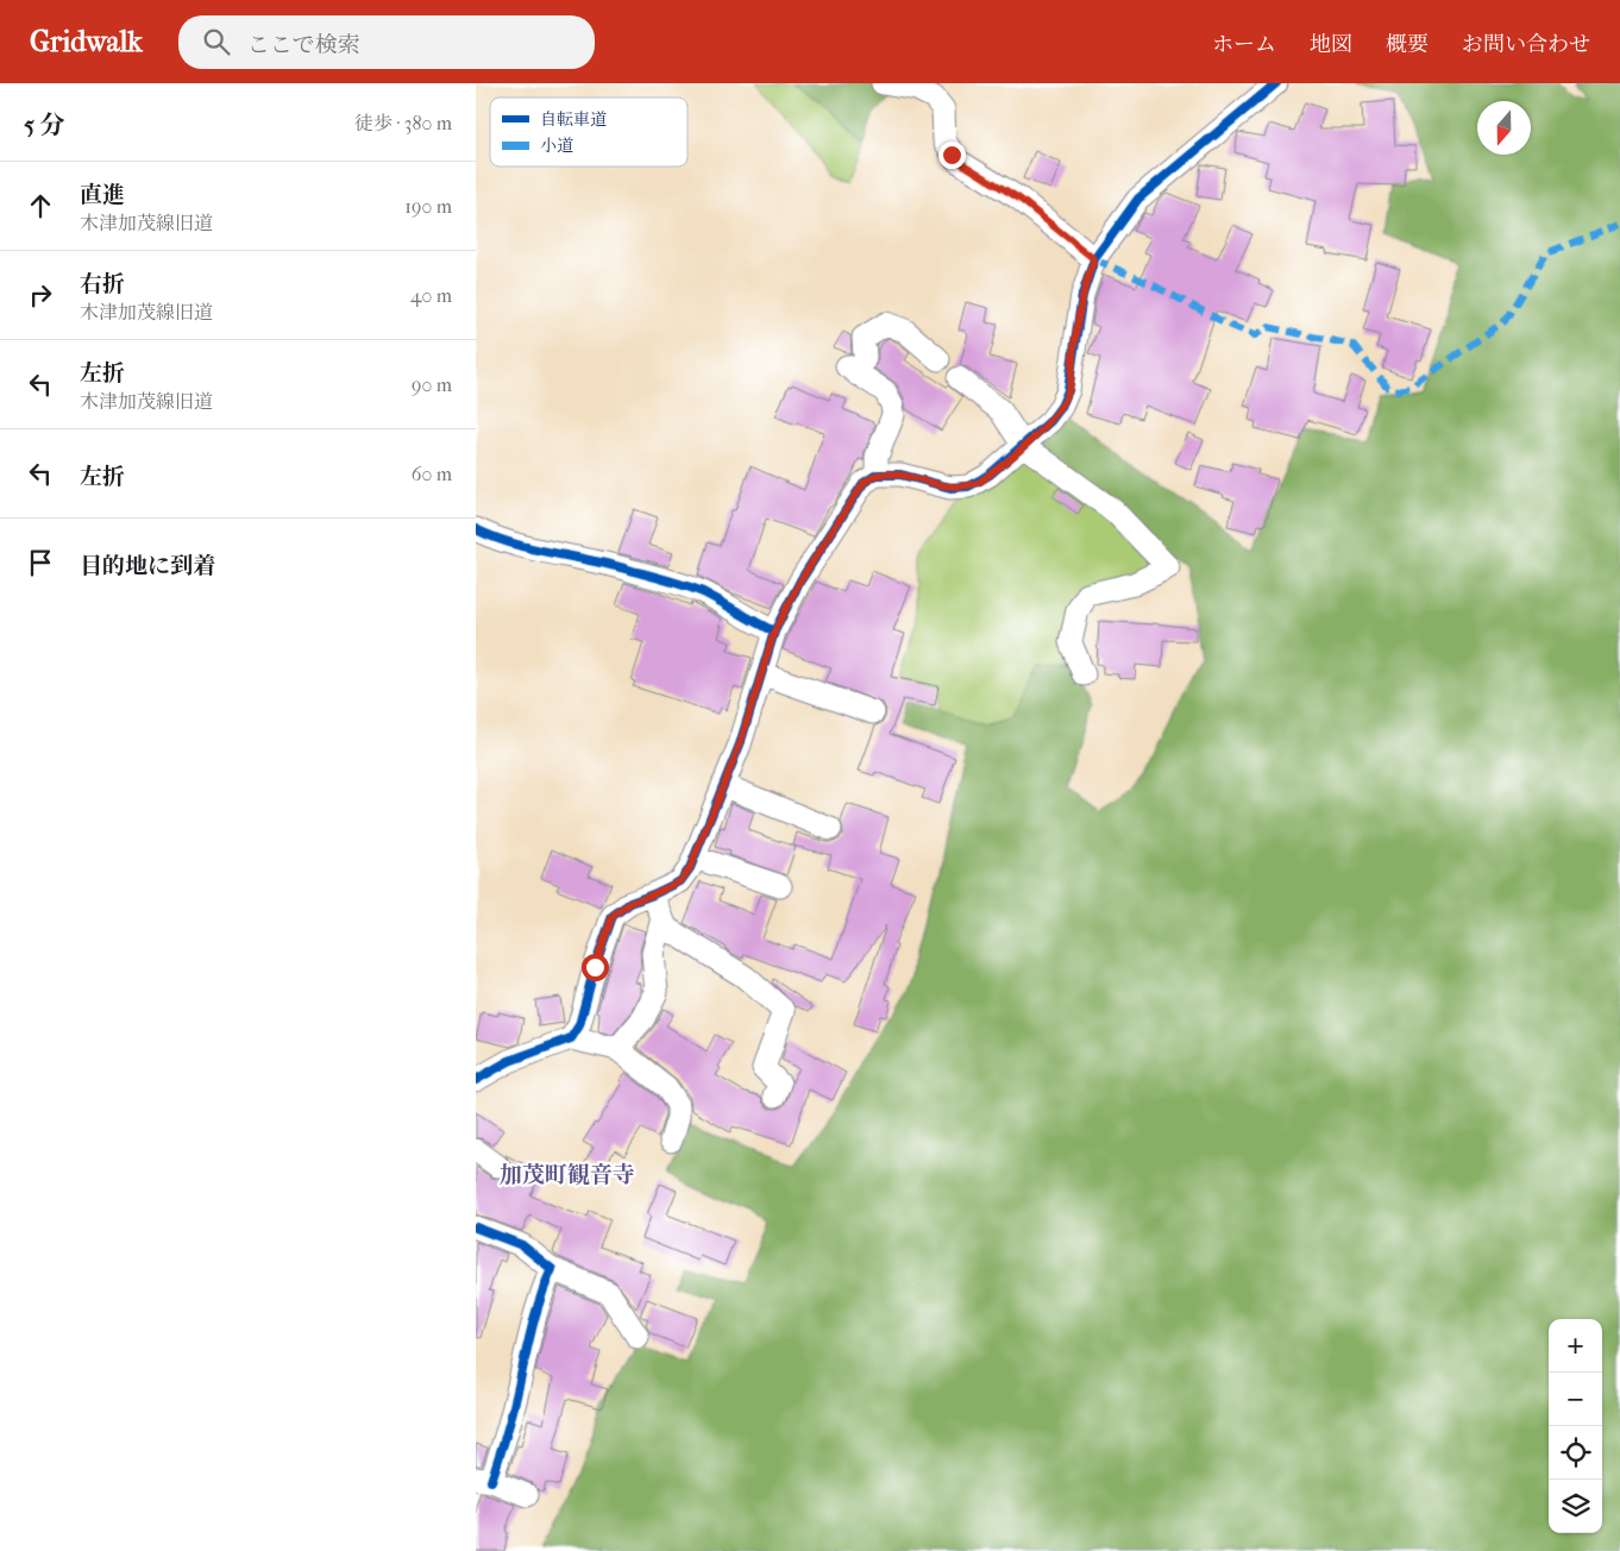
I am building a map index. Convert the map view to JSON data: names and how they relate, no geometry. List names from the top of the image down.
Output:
{
  "districts": ["加茂町観音寺"],
  "legend": ["自転車道", "小道"],
  "north": "bottom",
  "page": {
    "header": "Gridwalk",
    "search": "ここで検索",
    "nav": [
      "ホーム",
      "地図",
      "概要",
      "お問い合わせ"
    ],
    "heading": ["5 分", "徒歩 · 380 m"],
    "list": [
      ["直進", "木津加茂線旧道", "190 m"],
      ["右折", "木津加茂線旧道", "40 m"],
      ["左折", "木津加茂線旧道", "90 m"],
      ["左折", "60 m"],
      "目的地に到着"
    ],
    "map_buttons": ["+", "−"]
  }
}
